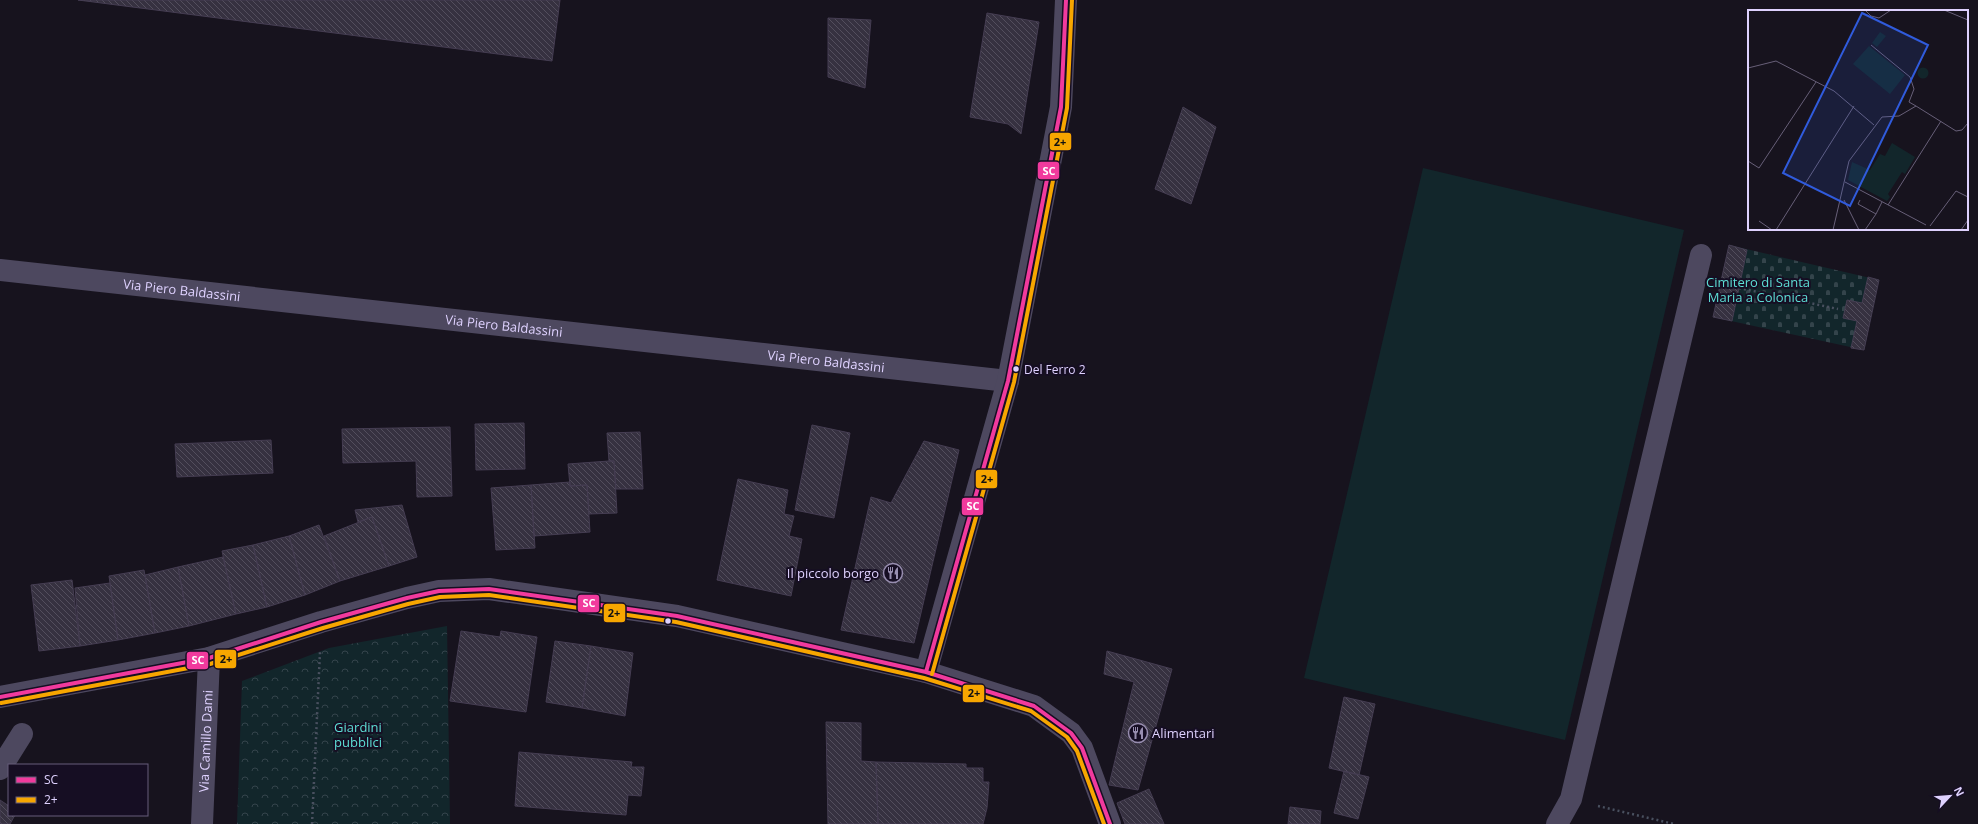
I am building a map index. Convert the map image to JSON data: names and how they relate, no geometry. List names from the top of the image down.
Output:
{
  "streets": {
    "street": ["Via Piero Baldassini", "Via Camillo Dami"]
  },
  "parks": ["Cimitero di Santa Maria a Colonica", "Giardini pubblici"],
  "places": {
    "other": ["Del Ferro 2"],
    "restaurant": ["Il piccolo borgo", "Alimentari"]
  },
  "lines": ["transit line SC", "transit line 2+"],
  "legend": ["SC", "2+"],
  "north": "top right"
}
